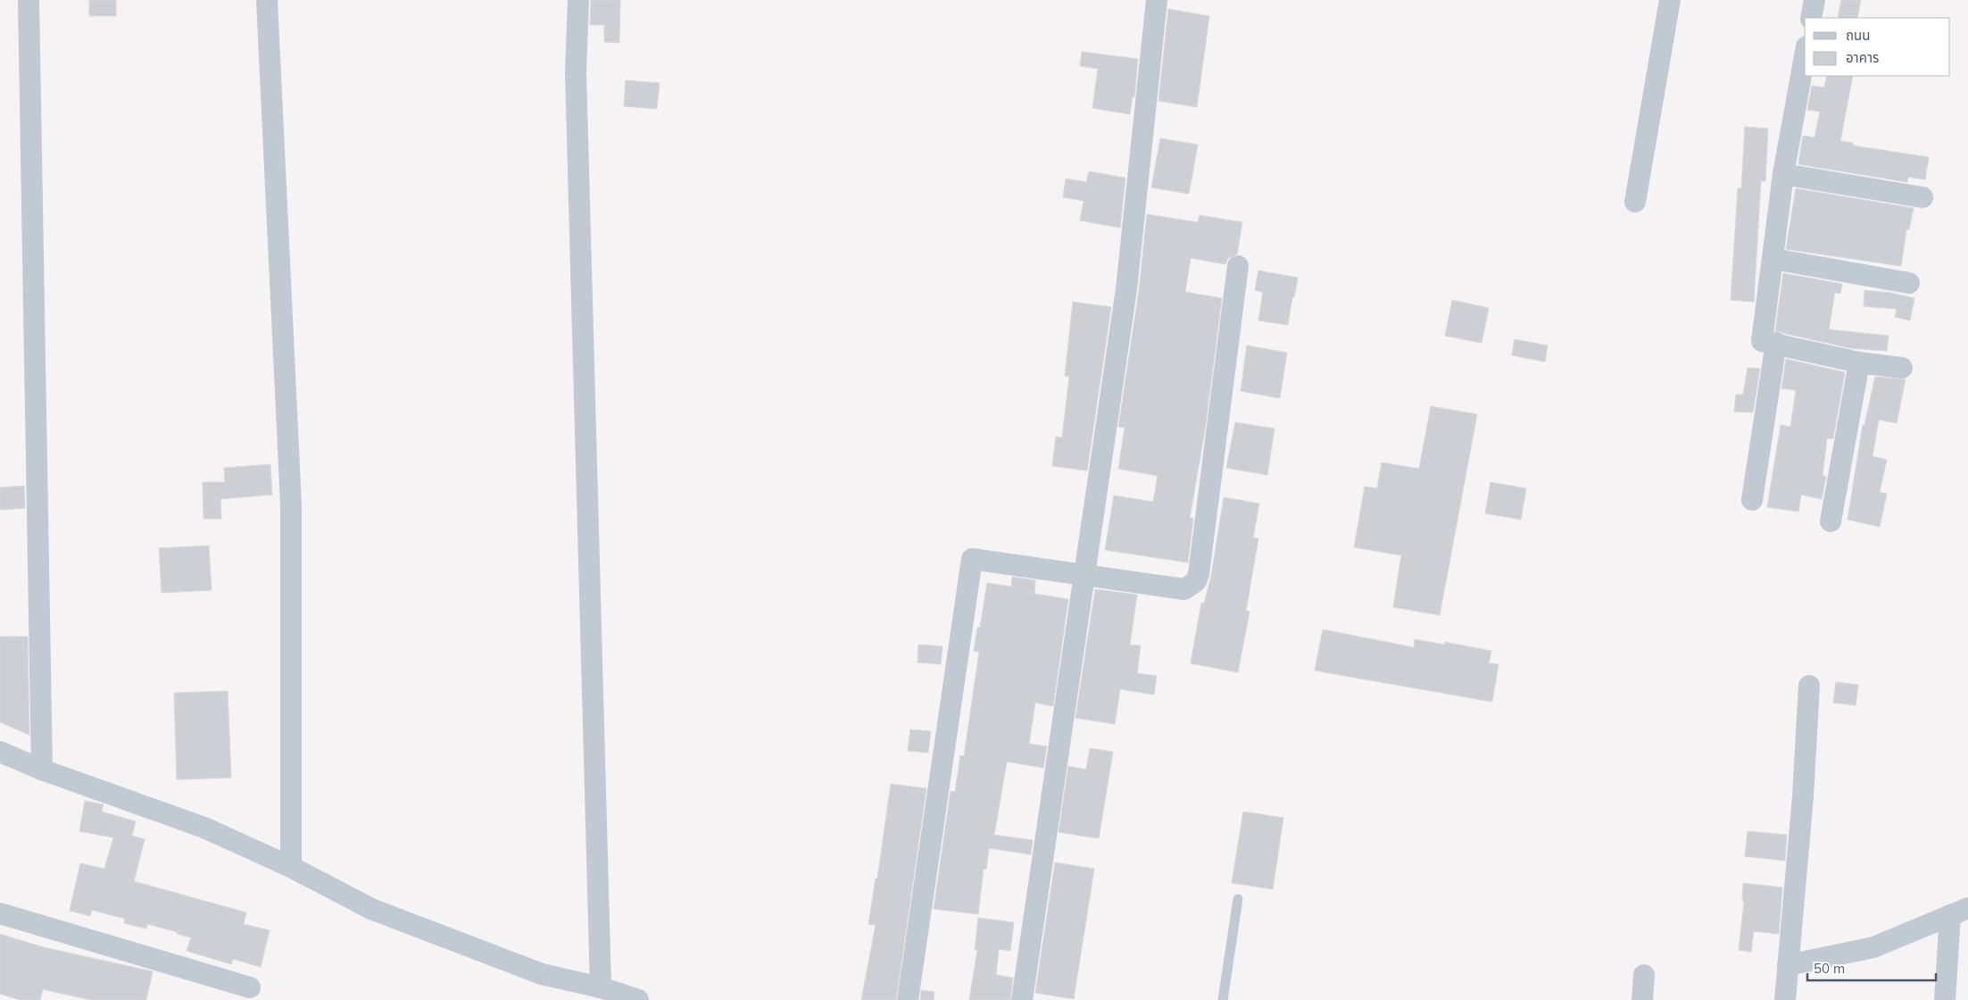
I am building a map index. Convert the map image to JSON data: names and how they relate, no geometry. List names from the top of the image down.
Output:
{
  "legend": ["ถนน", "อาคาร"],
  "scale_bar": "50 m"
}
